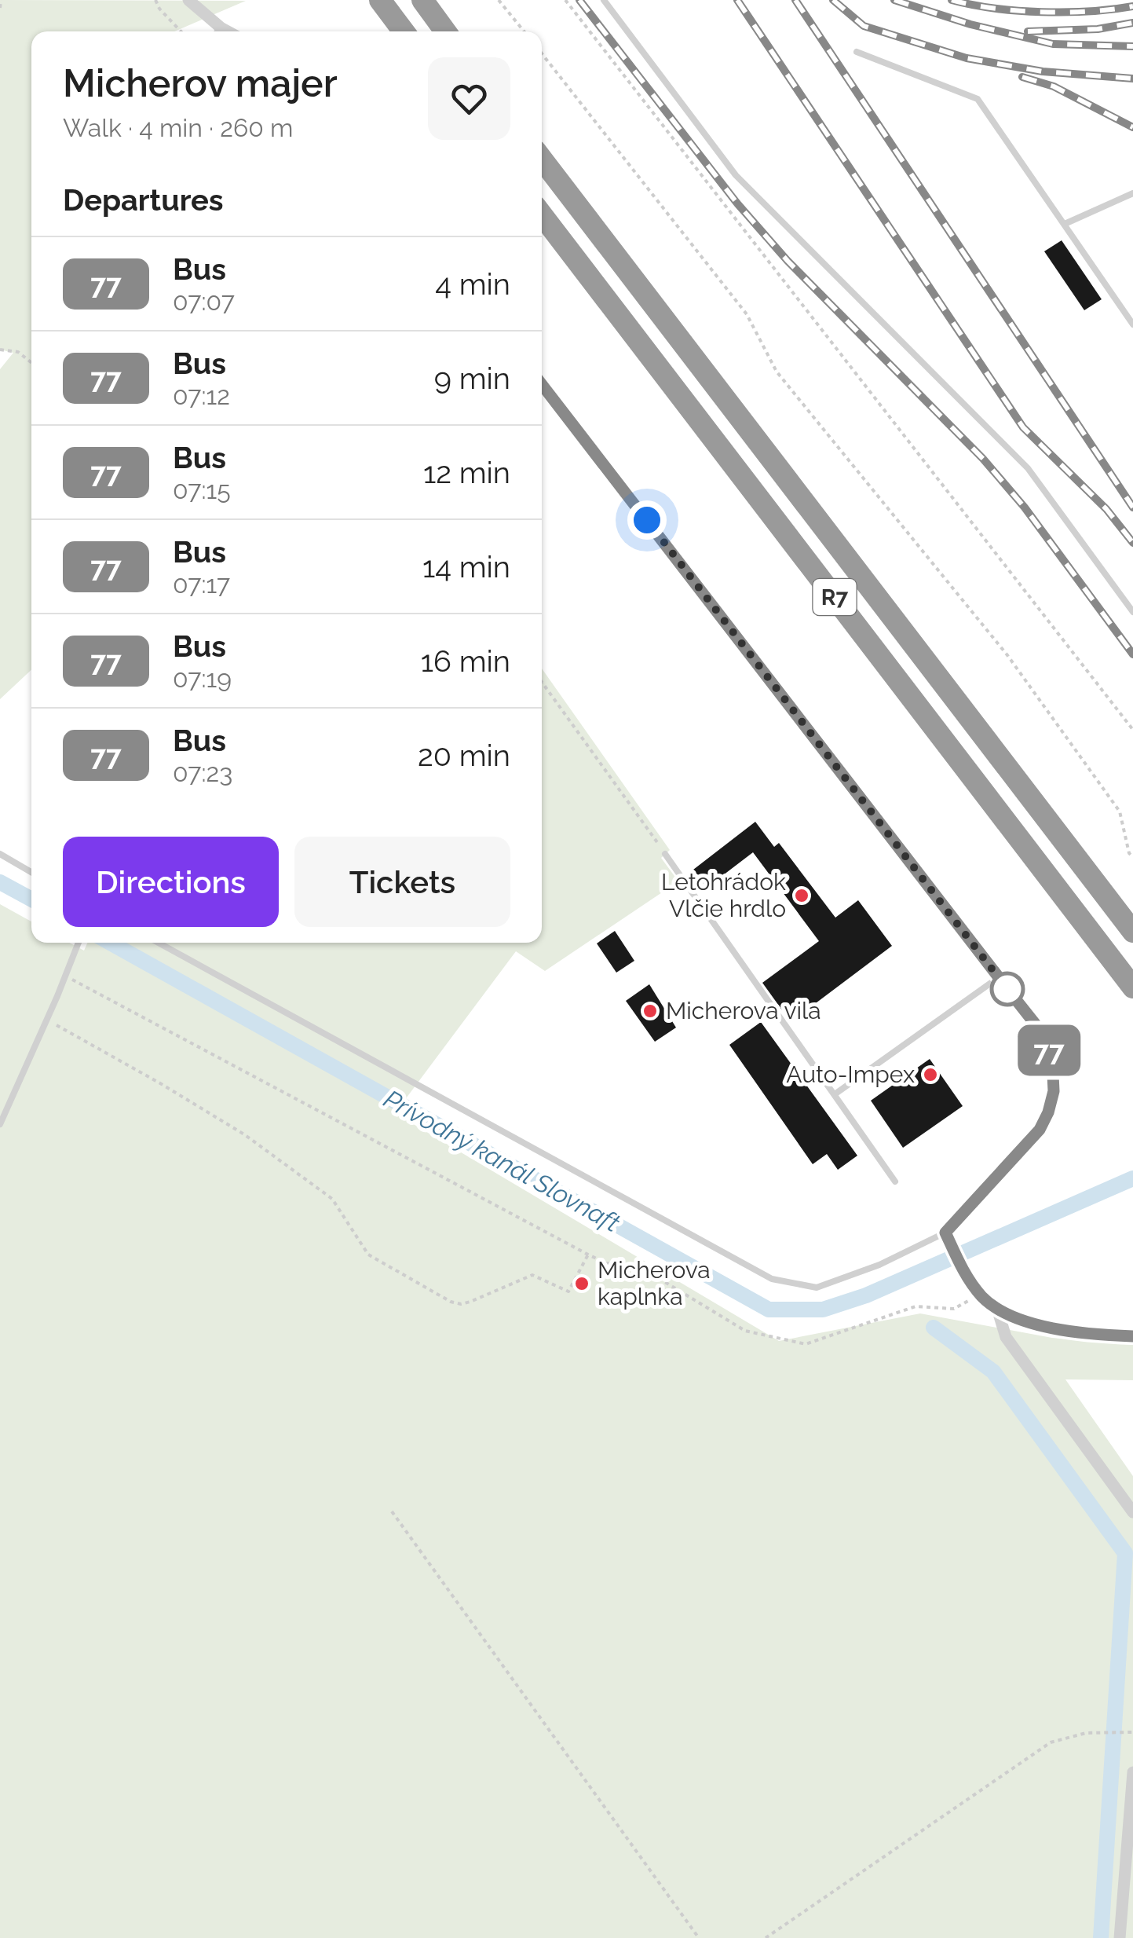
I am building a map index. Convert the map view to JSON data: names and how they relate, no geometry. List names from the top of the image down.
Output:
{
  "streets": {
    "highway": ["R7"]
  },
  "water": ["Prívodný kanál Slovnaft"],
  "places": [
    "Letohrádok Vlčie hrdlo",
    "Micherova vila",
    "Auto-Impex",
    "Micherova kaplnka"
  ],
  "lines": ["bus line 77"],
  "page": {
    "on_map": "77",
    "heading": [
      ["Micherov majer", "Walk · 4 min · 260 m"],
      "Departures"
    ],
    "list": [
      {
        "mark": "77",
        "name": "Bus",
        "note": "07:07",
        "value": "4 min"
      },
      {
        "mark": "77",
        "name": "Bus",
        "note": "07:12",
        "value": "9 min"
      },
      {
        "mark": "77",
        "name": "Bus",
        "note": "07:15",
        "value": "12 min"
      },
      {
        "mark": "77",
        "name": "Bus",
        "note": "07:17",
        "value": "14 min"
      },
      {
        "mark": "77",
        "name": "Bus",
        "note": "07:19",
        "value": "16 min"
      },
      {
        "mark": "77",
        "name": "Bus",
        "note": "07:23",
        "value": "20 min"
      }
    ],
    "buttons": ["Directions", "Tickets"]
  }
}
